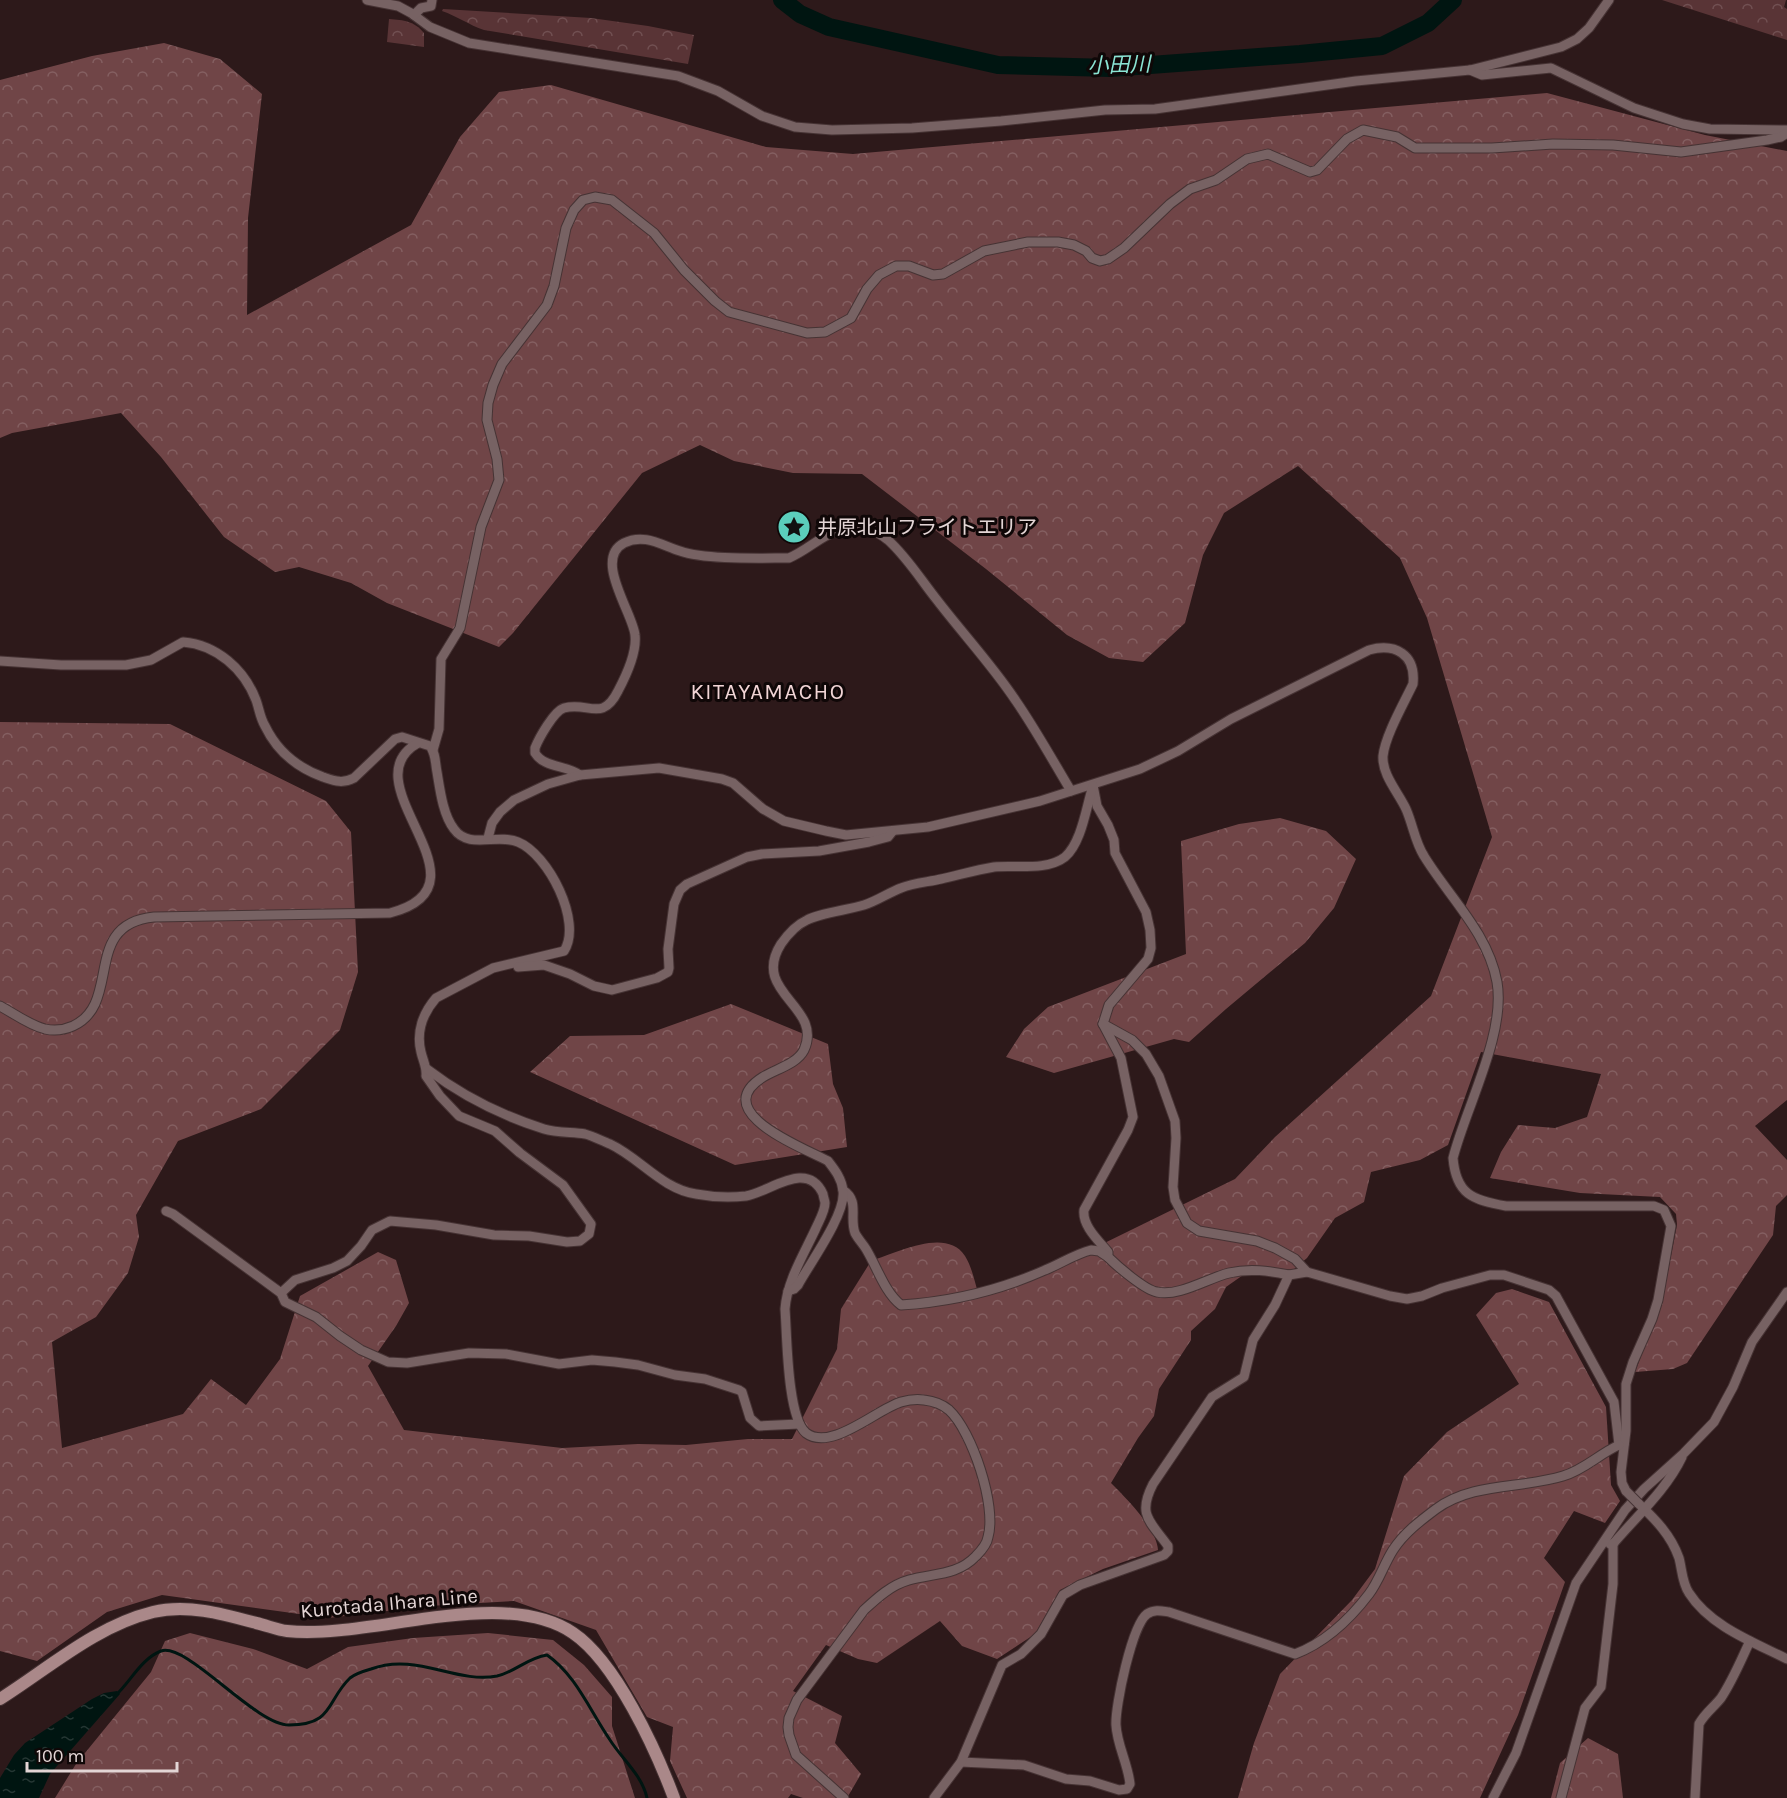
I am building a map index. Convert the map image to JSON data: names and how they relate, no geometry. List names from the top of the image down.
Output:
{
  "streets": {
    "main road": ["Kurotada Ihara Line"]
  },
  "districts": ["KITAYAMACHO"],
  "water": ["小田川"],
  "places": {
    "place": ["井原北山フライトエリア"]
  },
  "scale_bar": "100 m"
}
